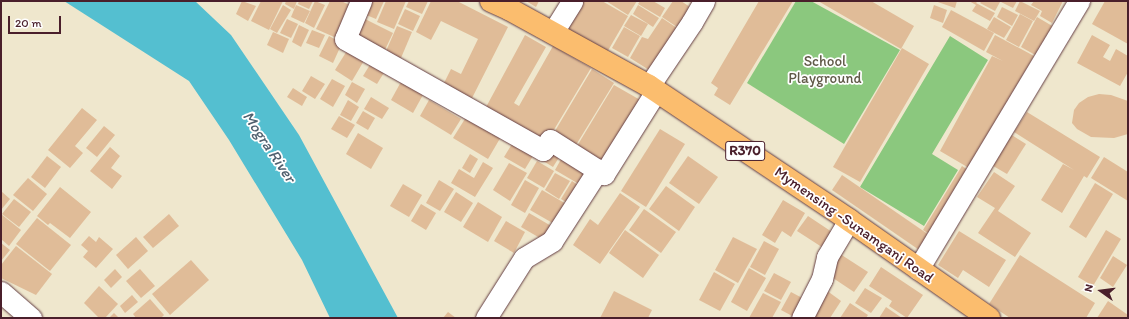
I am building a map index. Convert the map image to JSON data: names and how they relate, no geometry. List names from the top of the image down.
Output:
{
  "streets": {
    "main road": ["R370", "Mymensing -Sunamganj Road"]
  },
  "water": ["Mogra River"],
  "parks": ["School Playground"],
  "scale_bar": "20 m",
  "north": "left"
}
